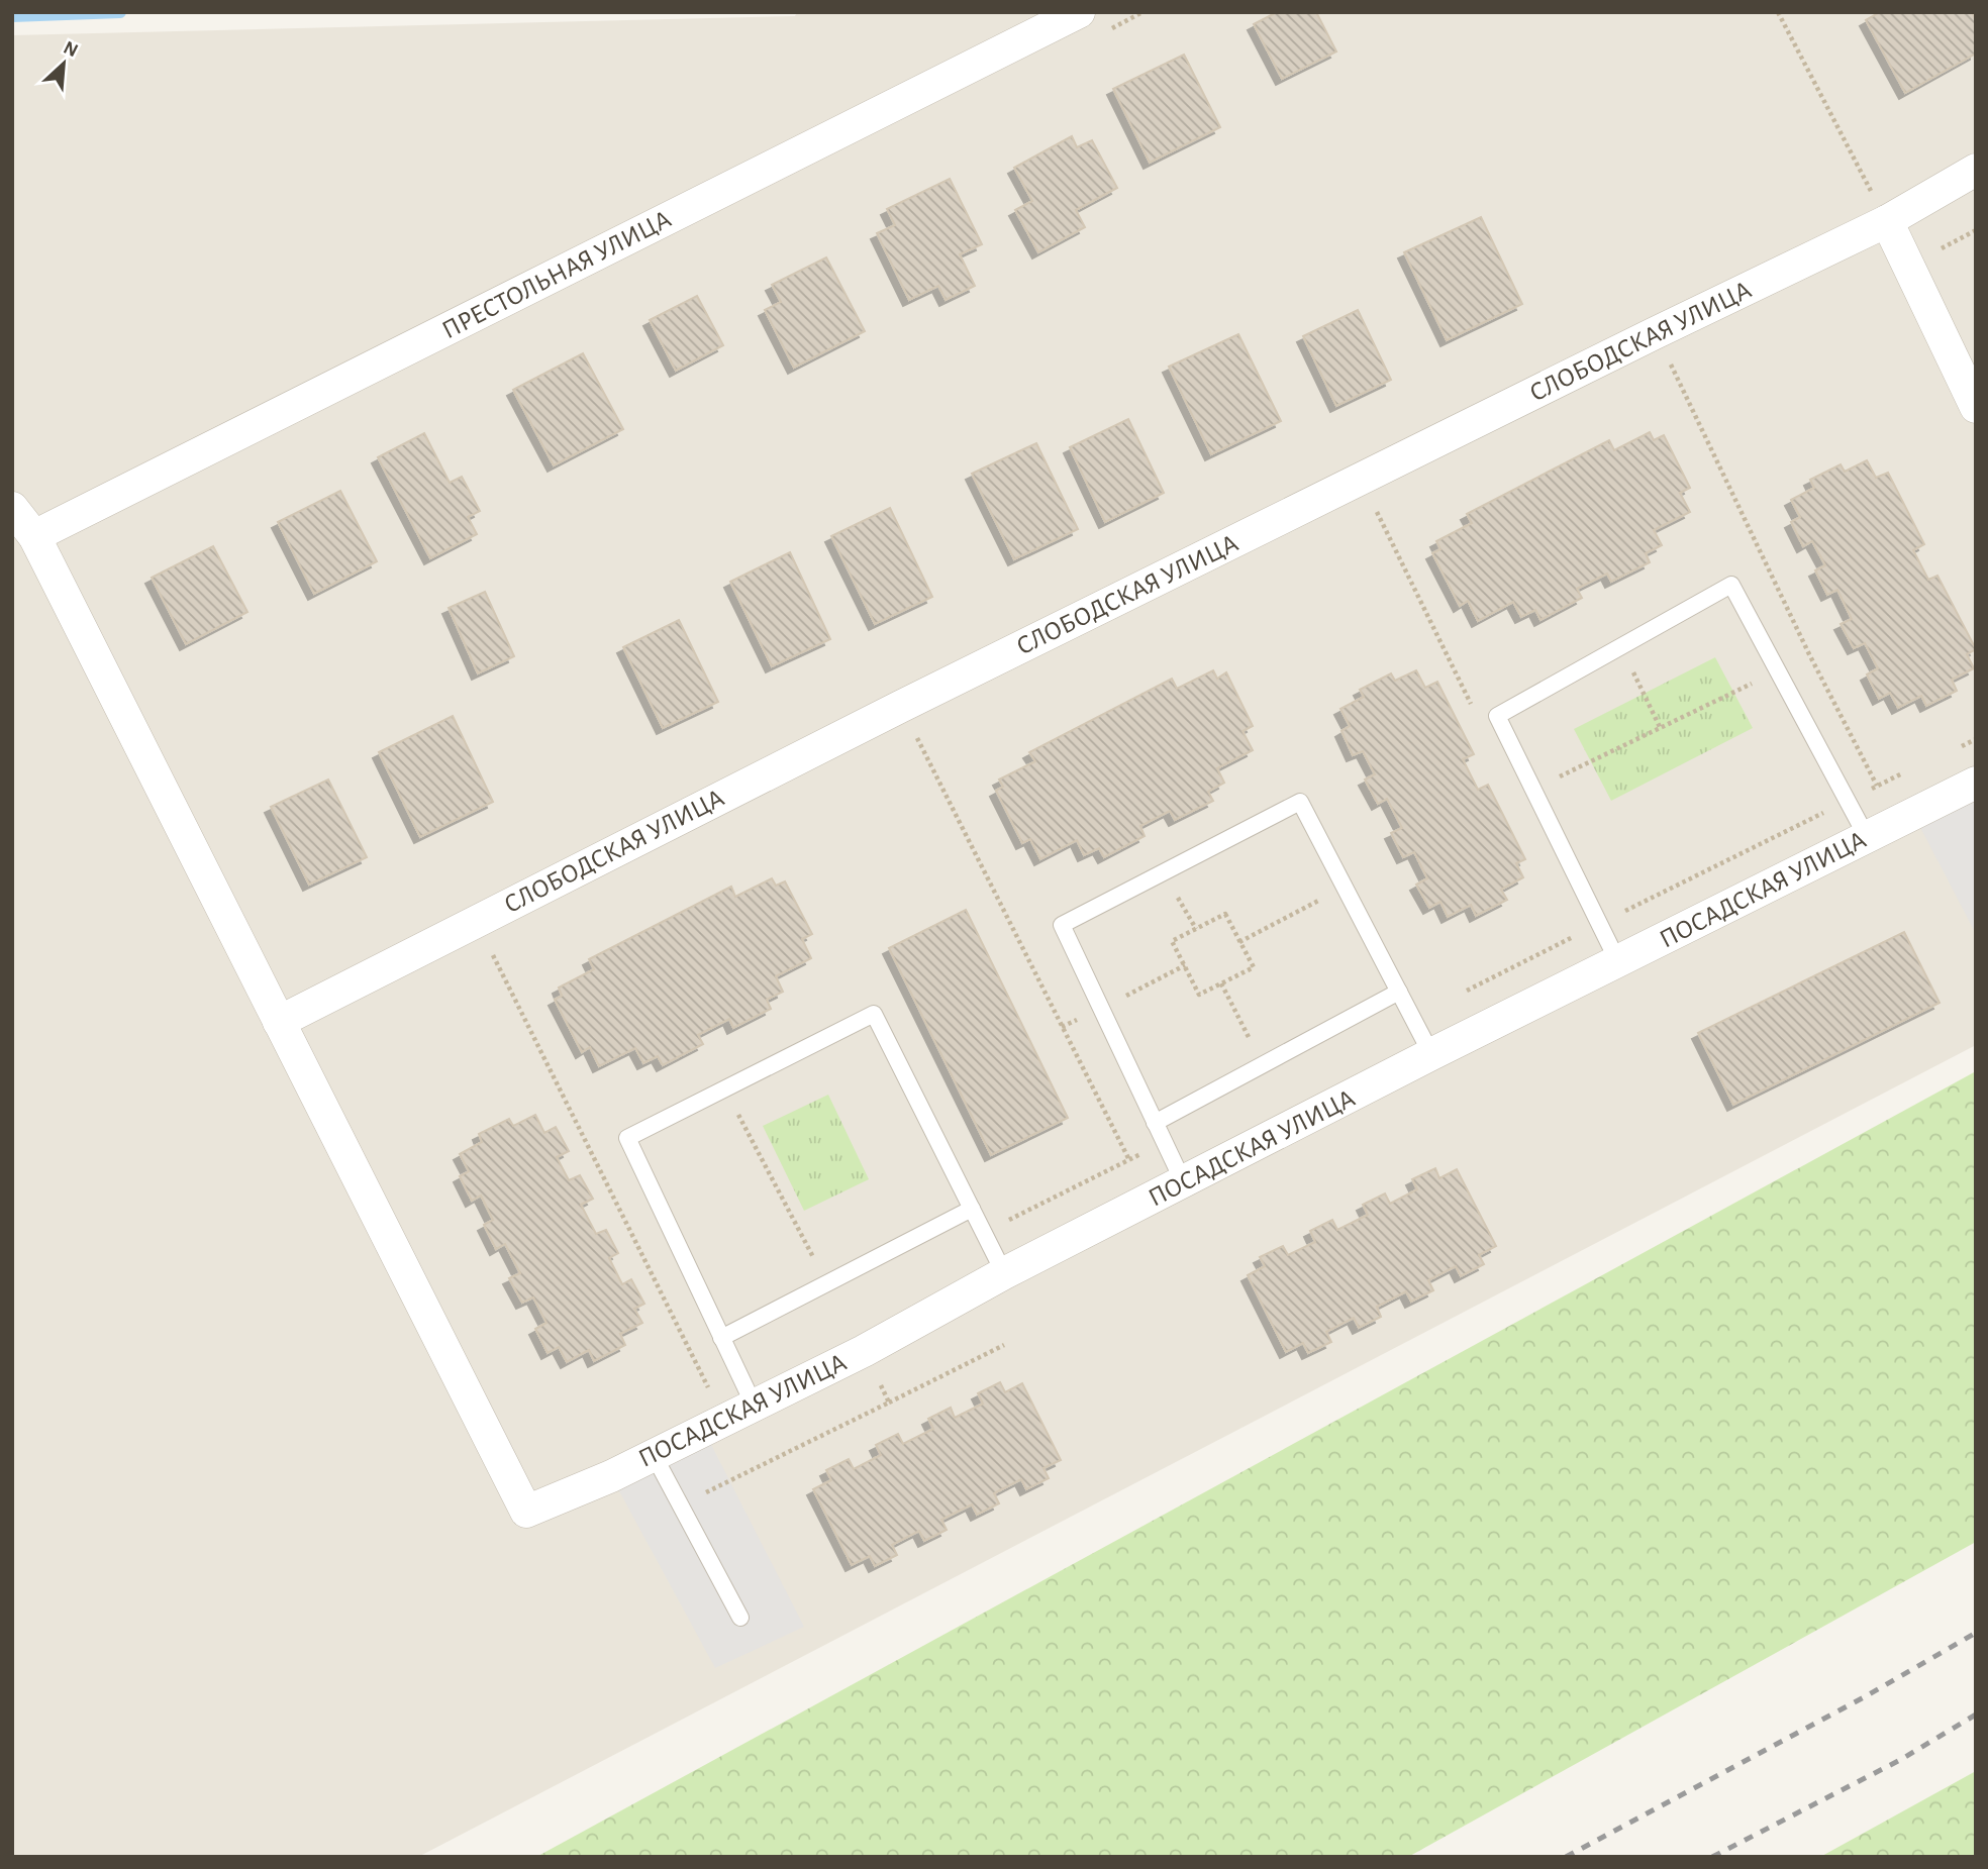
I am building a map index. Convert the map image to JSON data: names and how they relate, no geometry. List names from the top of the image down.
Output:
{
  "streets": {
    "street": ["ПРЕСТОЛЬНАЯ УЛИЦА", "СЛОБОДСКАЯ УЛИЦА", "ПОСАДСКАЯ УЛИЦА"]
  },
  "crossings": [
    ["СЛОБОДСКАЯ УЛИЦА", "ПОСАДСКАЯ УЛИЦА"]
  ],
  "north": "top right"
}
